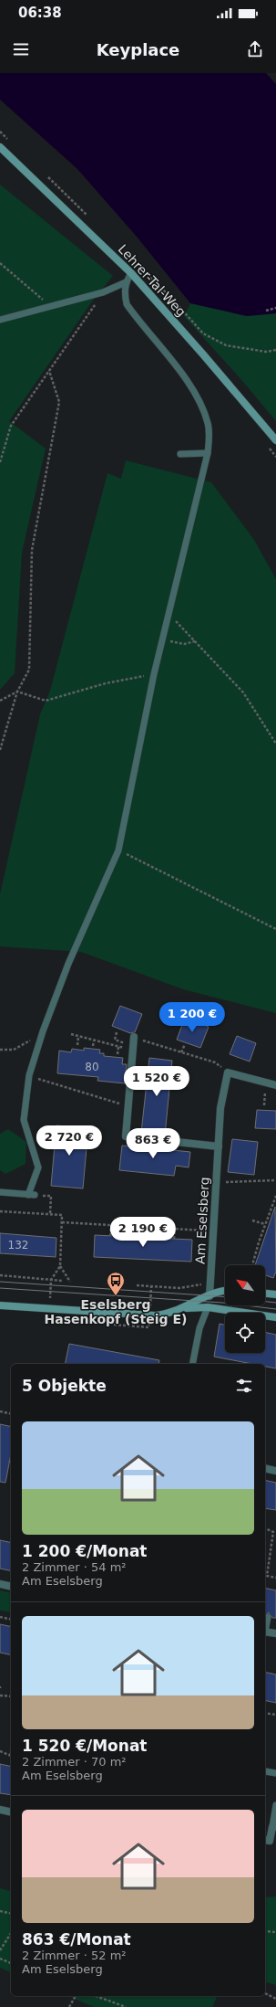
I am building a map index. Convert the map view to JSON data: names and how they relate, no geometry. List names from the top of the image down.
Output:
{
  "streets": {
    "street": ["Lehrer-Tal-Weg", "Am Eselsberg"]
  },
  "places": {
    "bus stop": ["Eselsberg Hasenkopf (Steig E)"]
  },
  "house_numbers": ["80", "132"],
  "north": "top left",
  "page": {
    "status": "06:38",
    "header": "Keyplace",
    "price": [
      "1 200 €",
      "1 520 €",
      "2 720 €",
      "863 €",
      "2 190 €"
    ],
    "heading": "5 Objekte",
    "list": [
      {
        "name": "1 200 €/Monat",
        "note": "2 Zimmer · 54 m² · Am Eselsberg"
      },
      {
        "name": "1 520 €/Monat",
        "note": "2 Zimmer · 70 m² · Am Eselsberg"
      },
      {
        "name": "863 €/Monat",
        "note": "2 Zimmer · 52 m² · Am Eselsberg"
      }
    ]
  }
}
